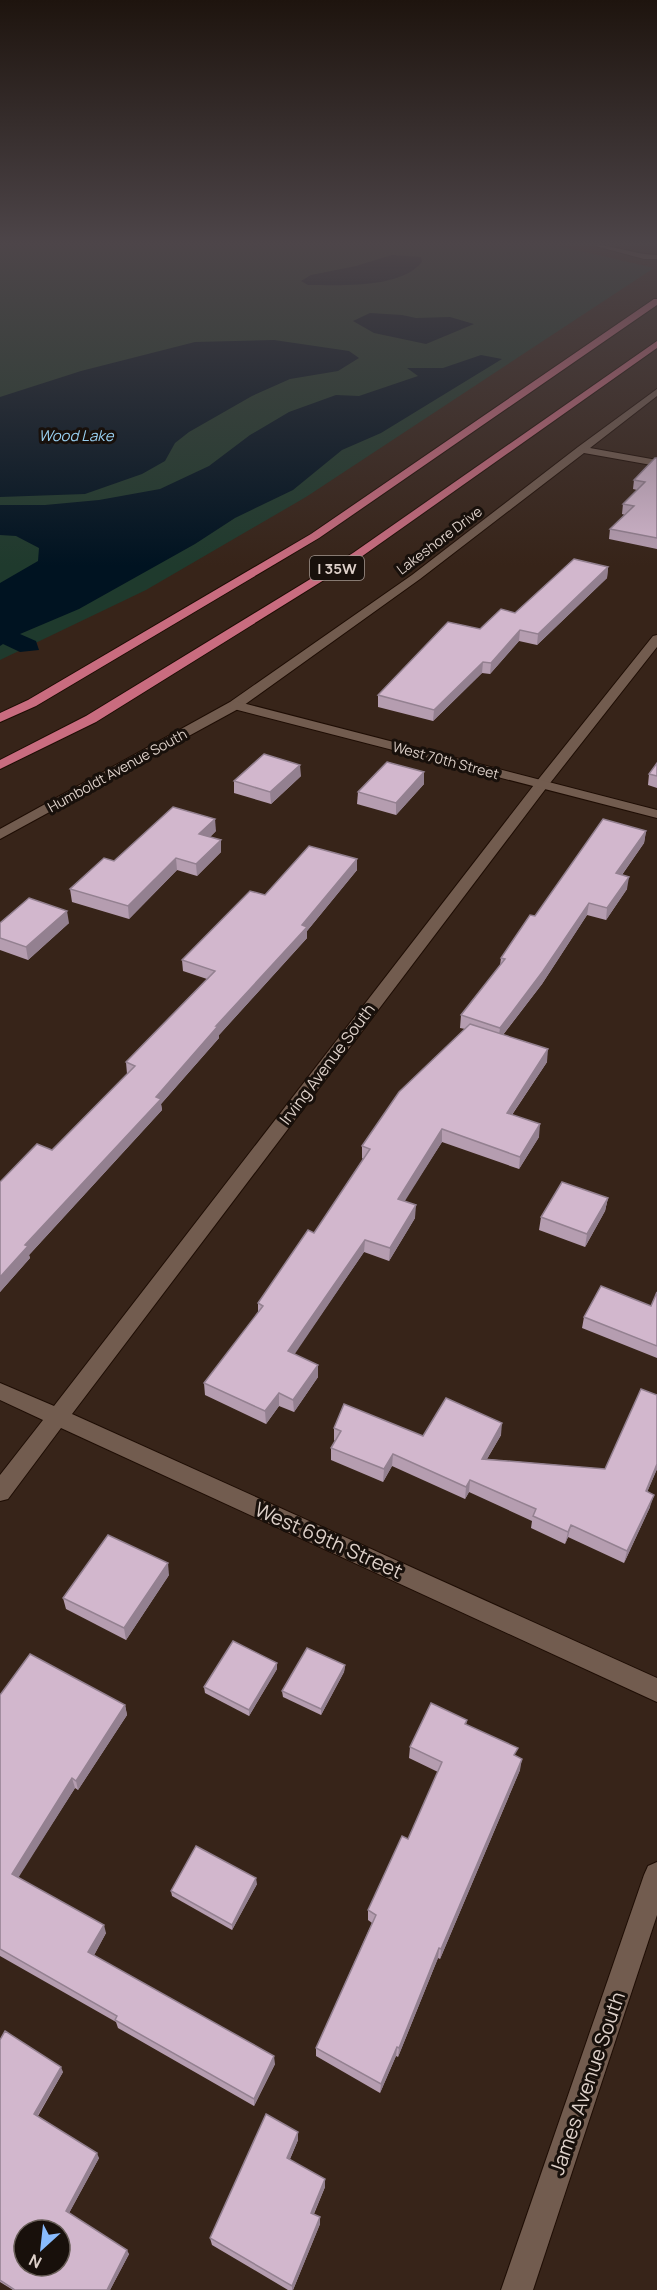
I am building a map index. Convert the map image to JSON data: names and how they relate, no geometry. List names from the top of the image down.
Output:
{
  "streets": {
    "highway": ["I 35W"],
    "street": [
      "Lakeshore Drive",
      "West 70th Street",
      "Humboldt Avenue South",
      "Irving Avenue South",
      "West 69th Street",
      "James Avenue South"
    ]
  },
  "crossings": [
    ["Lakeshore Drive", "West 70th Street"],
    ["Lakeshore Drive", "Humboldt Avenue South"],
    ["West 70th Street", "Humboldt Avenue South"],
    ["West 70th Street", "Irving Avenue South"],
    ["Irving Avenue South", "West 69th Street"]
  ],
  "water": ["Wood Lake"],
  "north": "bottom left"
}
